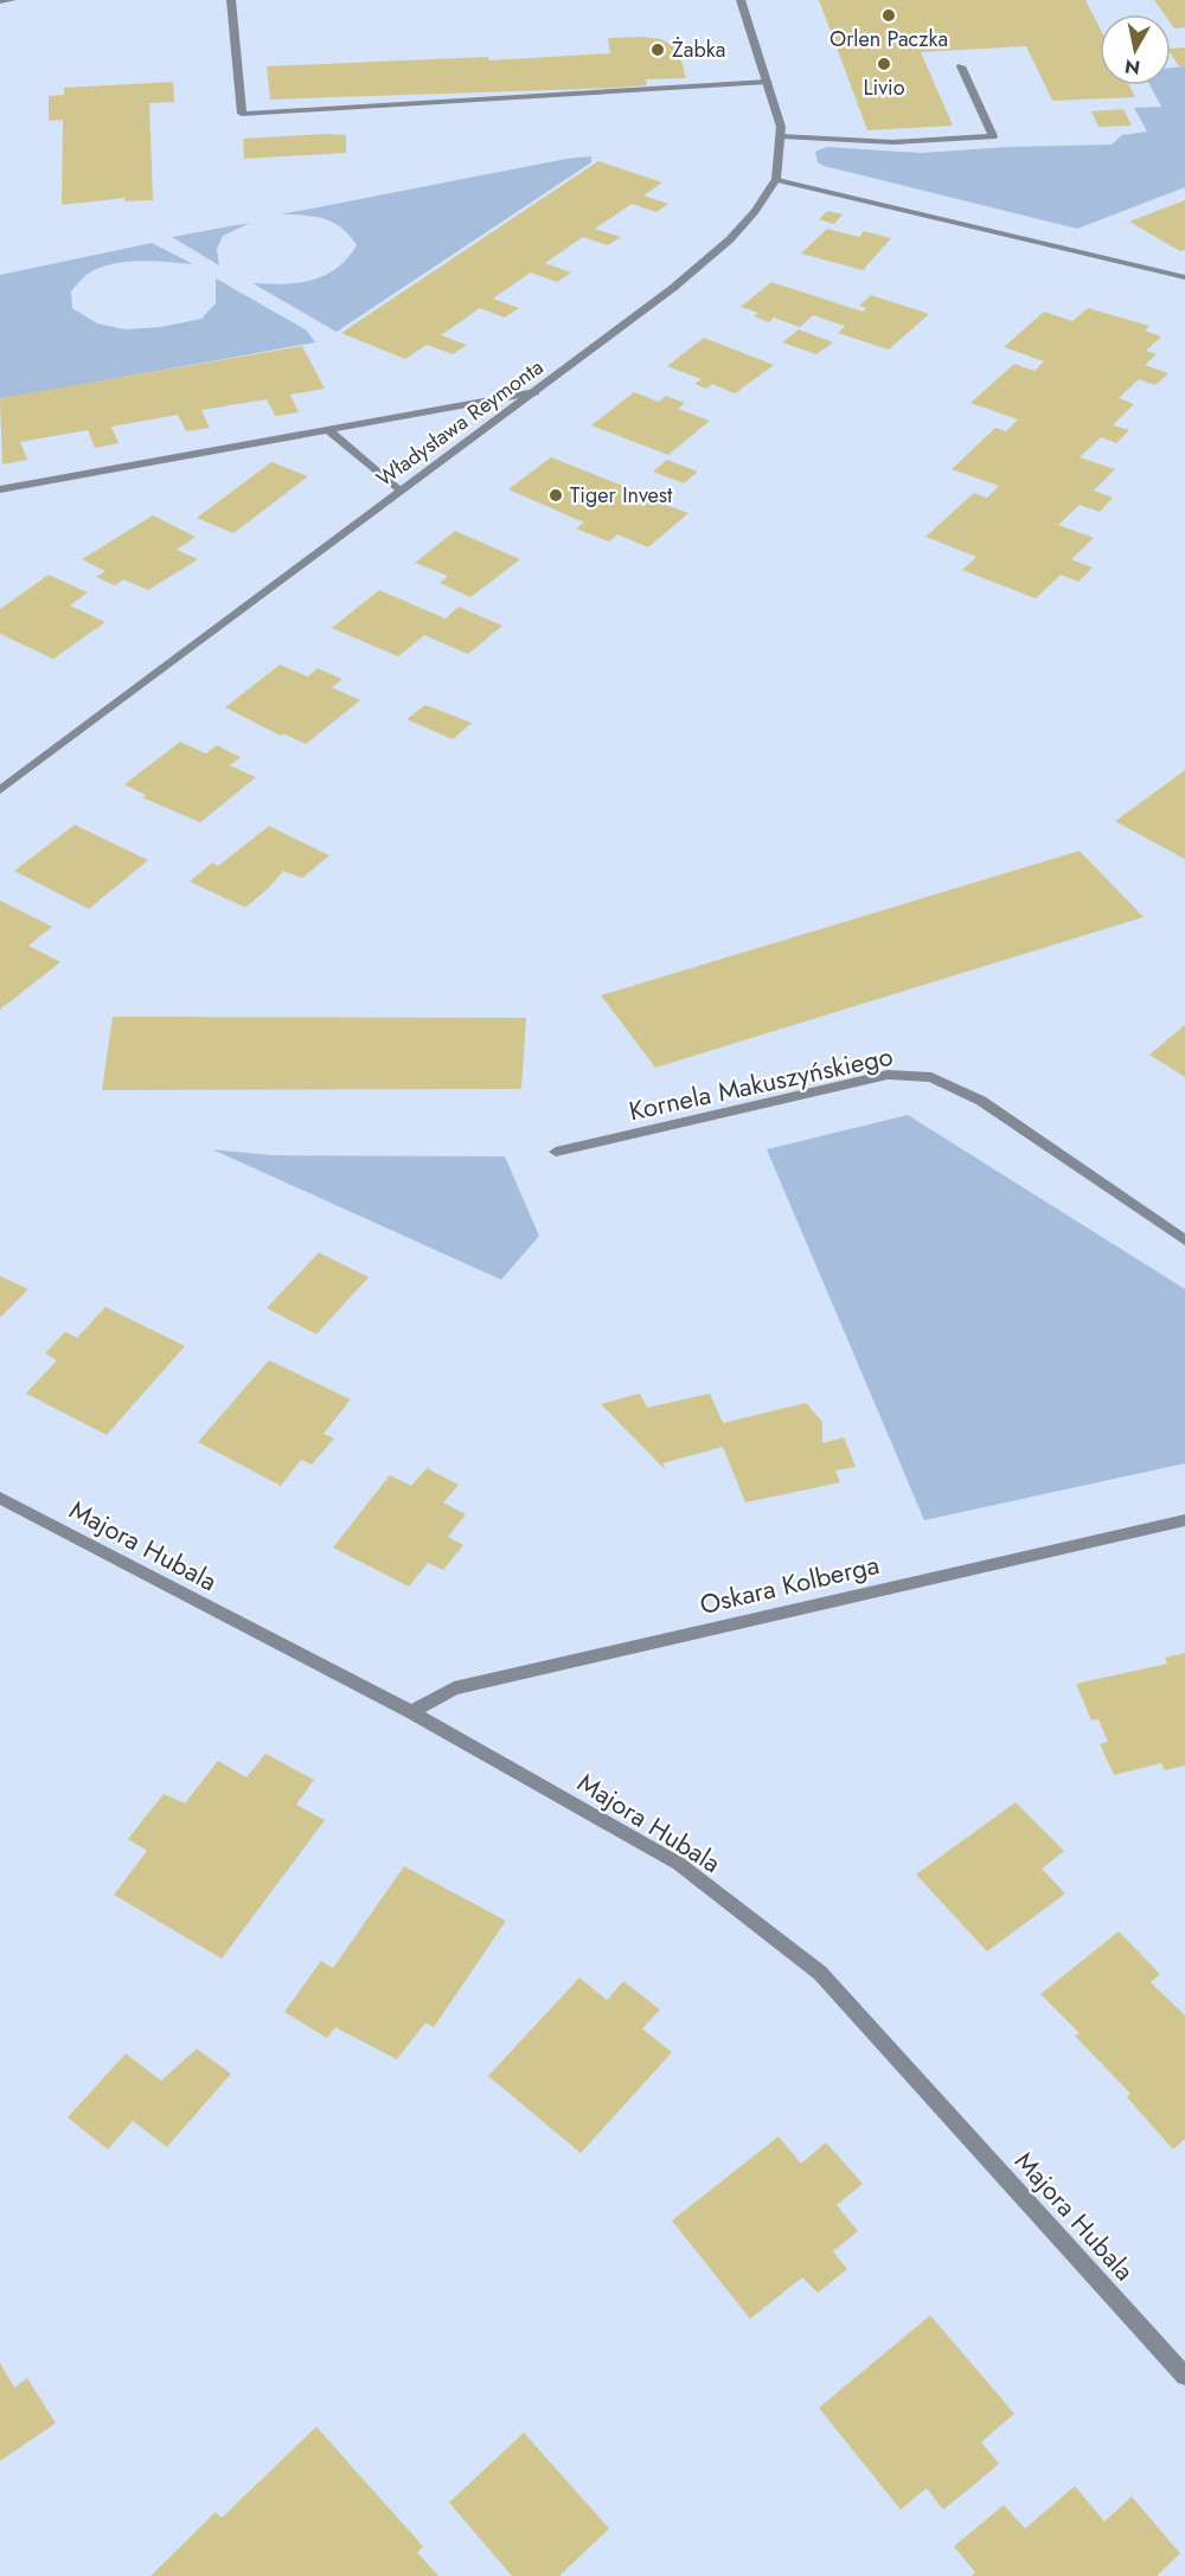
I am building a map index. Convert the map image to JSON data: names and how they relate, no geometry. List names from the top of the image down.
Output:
{
  "streets": {
    "street": [
      "Władysława Reymonta",
      "Kornela Makuszyńskiego",
      "Majora Hubala",
      "Oskara Kolberga"
    ]
  },
  "crossings": [
    ["Majora Hubala", "Oskara Kolberga"]
  ],
  "places": [
    "Orlen Paczka",
    "Żabka",
    "Livio",
    "Tiger Invest"
  ],
  "north": "bottom"
}
